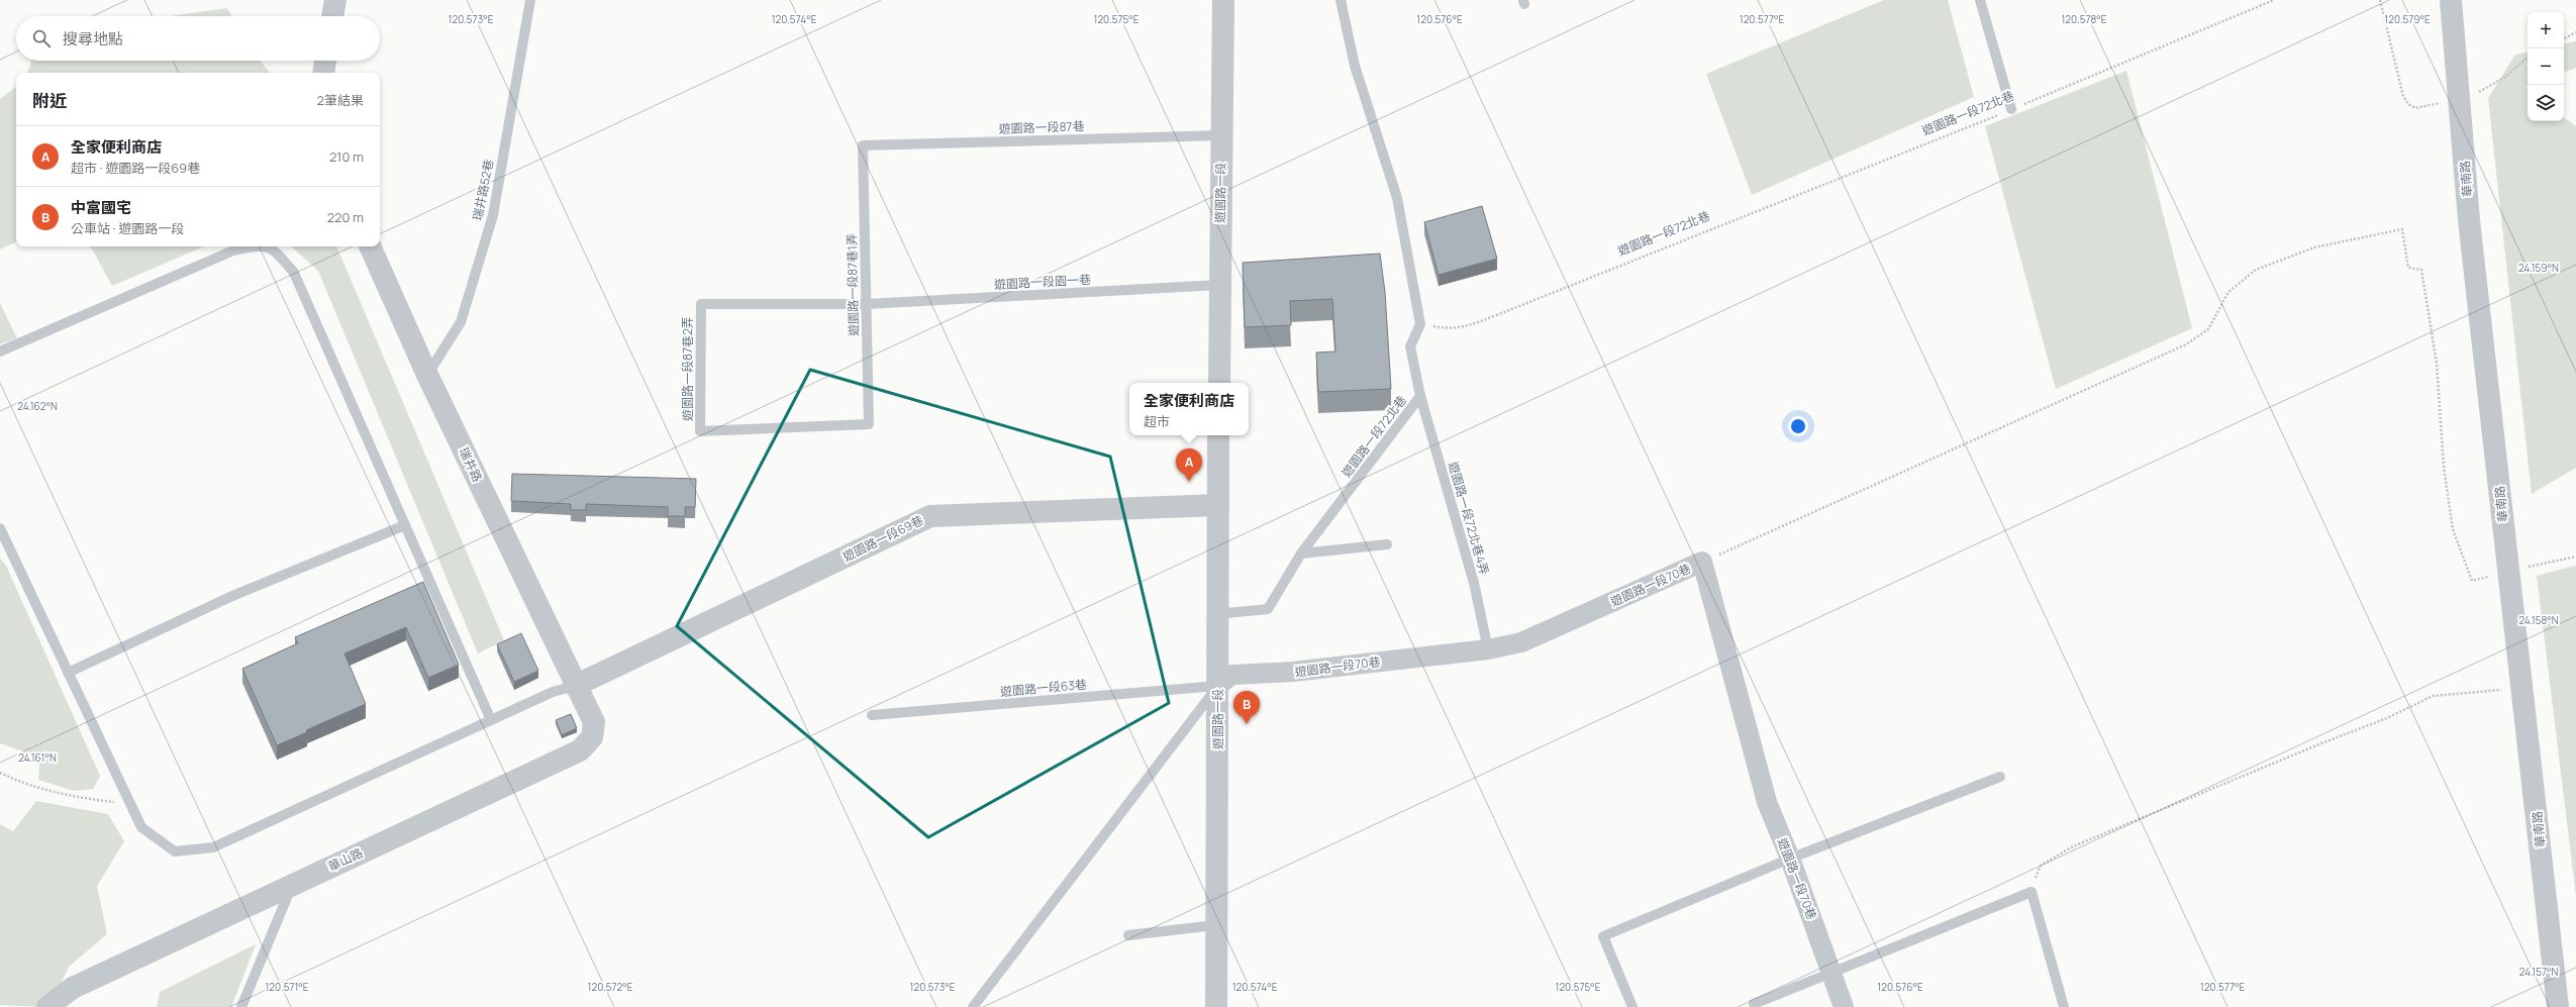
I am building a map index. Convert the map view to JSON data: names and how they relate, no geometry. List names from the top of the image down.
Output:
{
  "streets": {
    "street": [
      "華南路",
      "遊園路一段",
      "瑞井路",
      "遊園路一段69巷",
      "遊園路一段70巷",
      "華山路"
    ],
    "lane": [
      "遊園路一段72北巷",
      "遊園路一段87巷",
      "瑞井路52巷",
      "遊園路一段園一巷",
      "遊園路一段87巷1弄",
      "遊園路一段87巷2弄",
      "遊園路一段72北巷4弄",
      "遊園路一段63巷"
    ]
  },
  "crossings": [
    ["遊園路一段72北巷", "遊園路一段"],
    ["遊園路一段72北巷", "遊園路一段72北巷4弄"],
    ["遊園路一段87巷", "遊園路一段"],
    ["遊園路一段87巷", "遊園路一段87巷1弄"],
    ["瑞井路52巷", "瑞井路"],
    ["遊園路一段", "遊園路一段園一巷"],
    ["遊園路一段", "遊園路一段69巷"],
    ["遊園路一段", "遊園路一段70巷"],
    ["遊園路一段", "遊園路一段63巷"],
    ["遊園路一段園一巷", "遊園路一段87巷1弄"],
    ["遊園路一段園一巷", "遊園路一段87巷2弄"],
    ["遊園路一段87巷1弄", "遊園路一段87巷2弄"],
    ["瑞井路", "遊園路一段69巷"],
    ["瑞井路", "華山路"],
    ["遊園路一段72北巷4弄", "遊園路一段70巷"],
    ["遊園路一段69巷", "華山路"],
    ["遊園路一段70巷", "遊園路一段63巷"]
  ],
  "page": {
    "map_buttons": ["+", "−"],
    "search": "搜尋地點",
    "heading": ["附近", "2筆結果"],
    "list": [
      {
        "mark": "A",
        "name": "全家便利商店",
        "note": "超市 · 遊園路一段69巷",
        "value": "210 m"
      },
      {
        "mark": "B",
        "name": "中富國宅",
        "note": "公車站 · 遊園路一段",
        "value": "220 m"
      }
    ],
    "popup": ["全家便利商店", "超市"],
    "pins": ["A", "B"]
  },
  "coordinates": [
    "120.573°E",
    "120.574°E",
    "120.575°E",
    "120.576°E",
    "120.577°E",
    "120.578°E",
    "120.579°E",
    "24.159°N",
    "24.162°N",
    "24.158°N",
    "24.161°N",
    "24.157°N",
    "120.571°E",
    "120.572°E"
  ]
}
